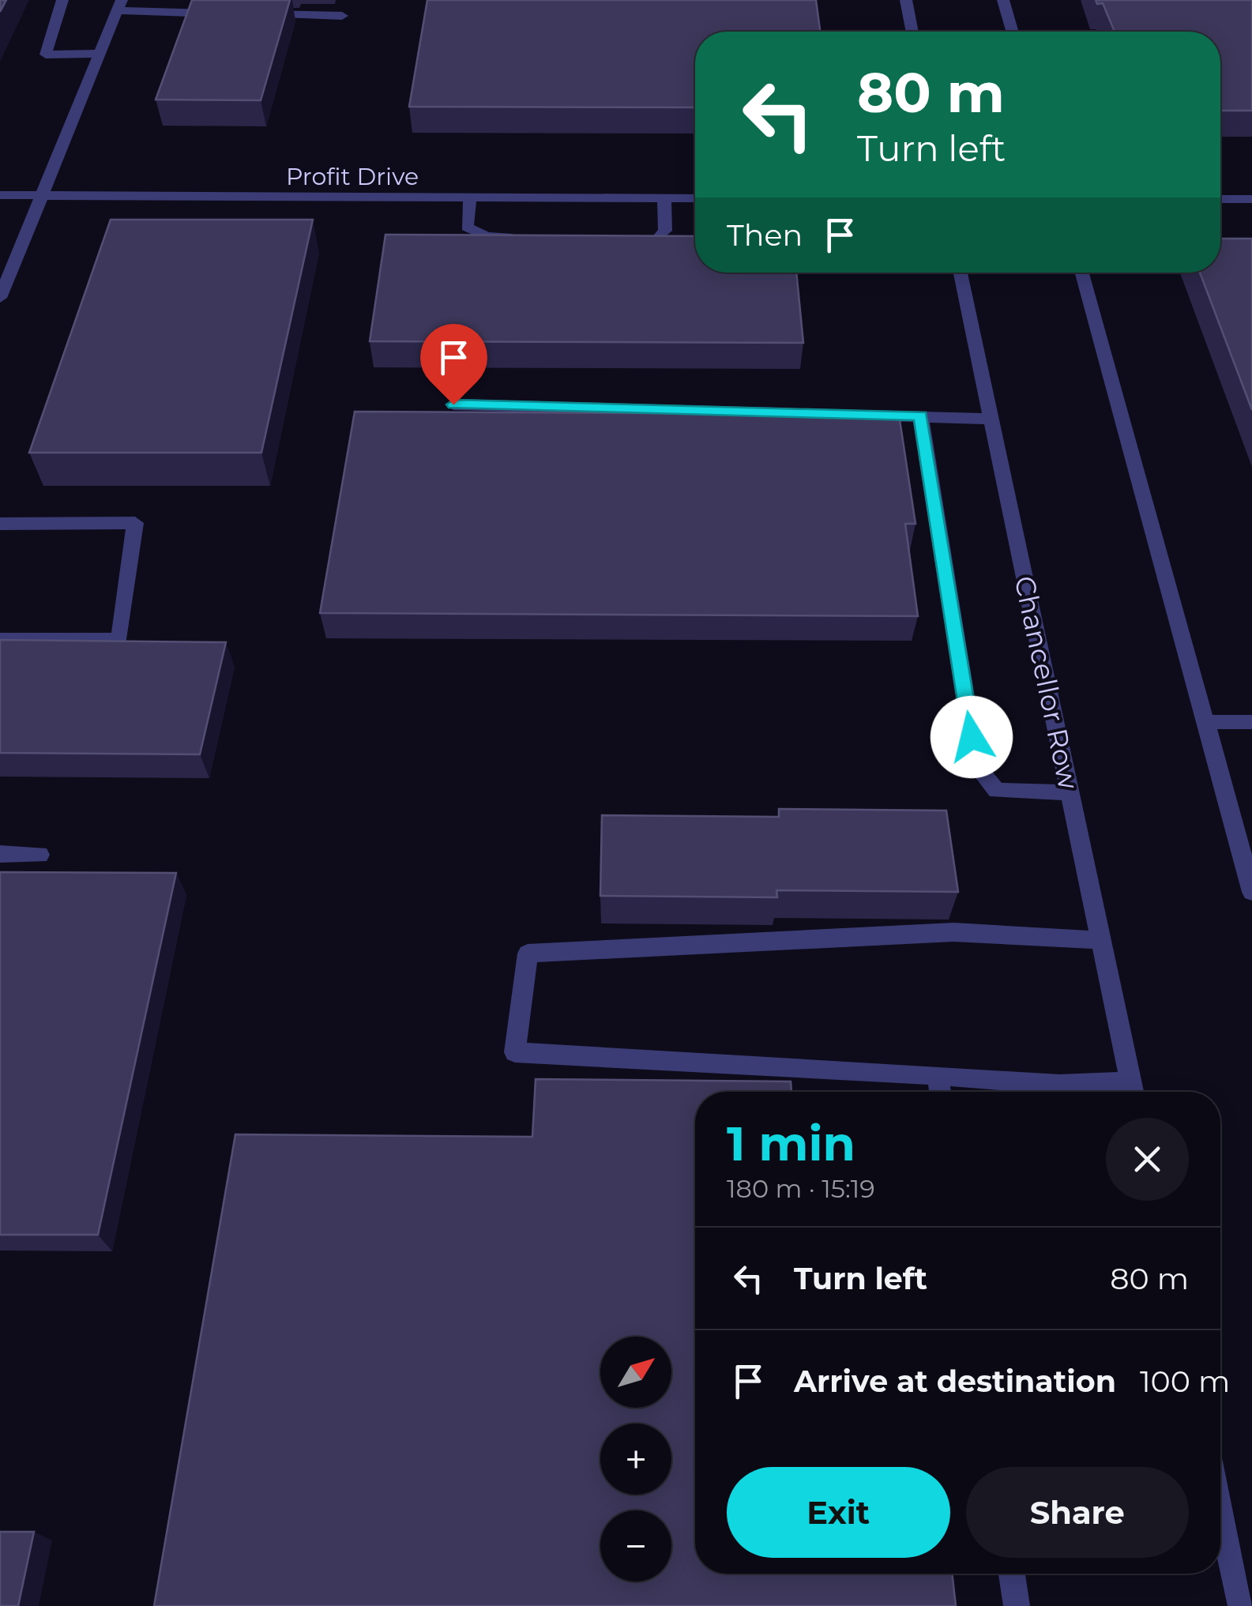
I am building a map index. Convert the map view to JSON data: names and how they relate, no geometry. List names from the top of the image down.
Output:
{
  "streets": {
    "street": ["Profit Drive", "Chancellor Row"]
  },
  "north": "top right",
  "page": {
    "turn": ["80 m", "Turn left"],
    "then": "Then",
    "heading": ["1 min", "180 m · 15:19"],
    "list": [
      {
        "name": "Turn left",
        "value": "80 m"
      },
      {
        "name": "Arrive at destination",
        "value": "100 m"
      }
    ],
    "map_buttons": ["+", "−"],
    "buttons": ["Exit", "Share"]
  }
}
